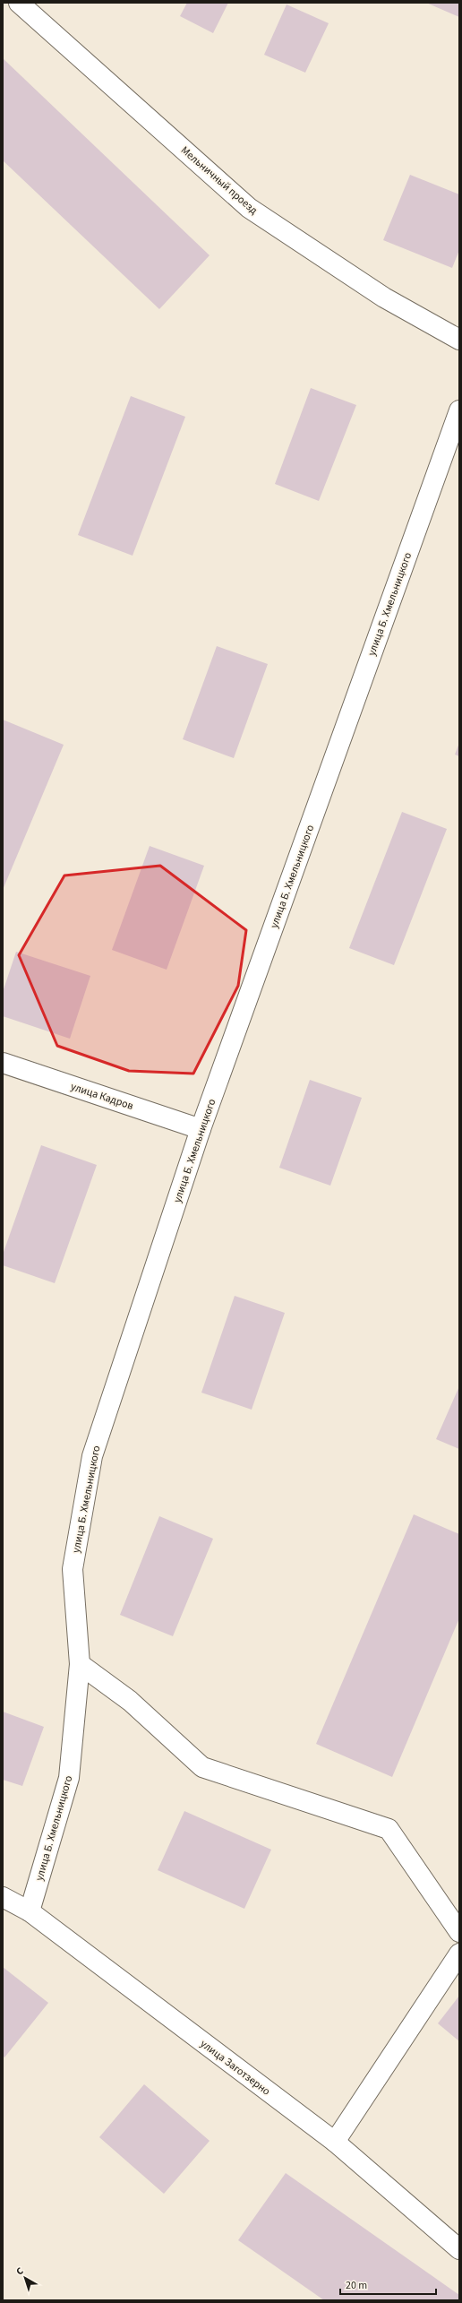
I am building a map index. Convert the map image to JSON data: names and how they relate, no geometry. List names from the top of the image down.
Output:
{
  "streets": {
    "street": [
      "Мельничный проезд",
      "улица Б. Хмельницкого",
      "улица Кадров",
      "улица Заготзерно"
    ]
  },
  "crossings": [
    ["улица Б. Хмельницкого", "улица Кадров"],
    ["улица Б. Хмельницкого", "улица Заготзерно"]
  ],
  "scale_bar": "20 m",
  "north": "top left"
}
